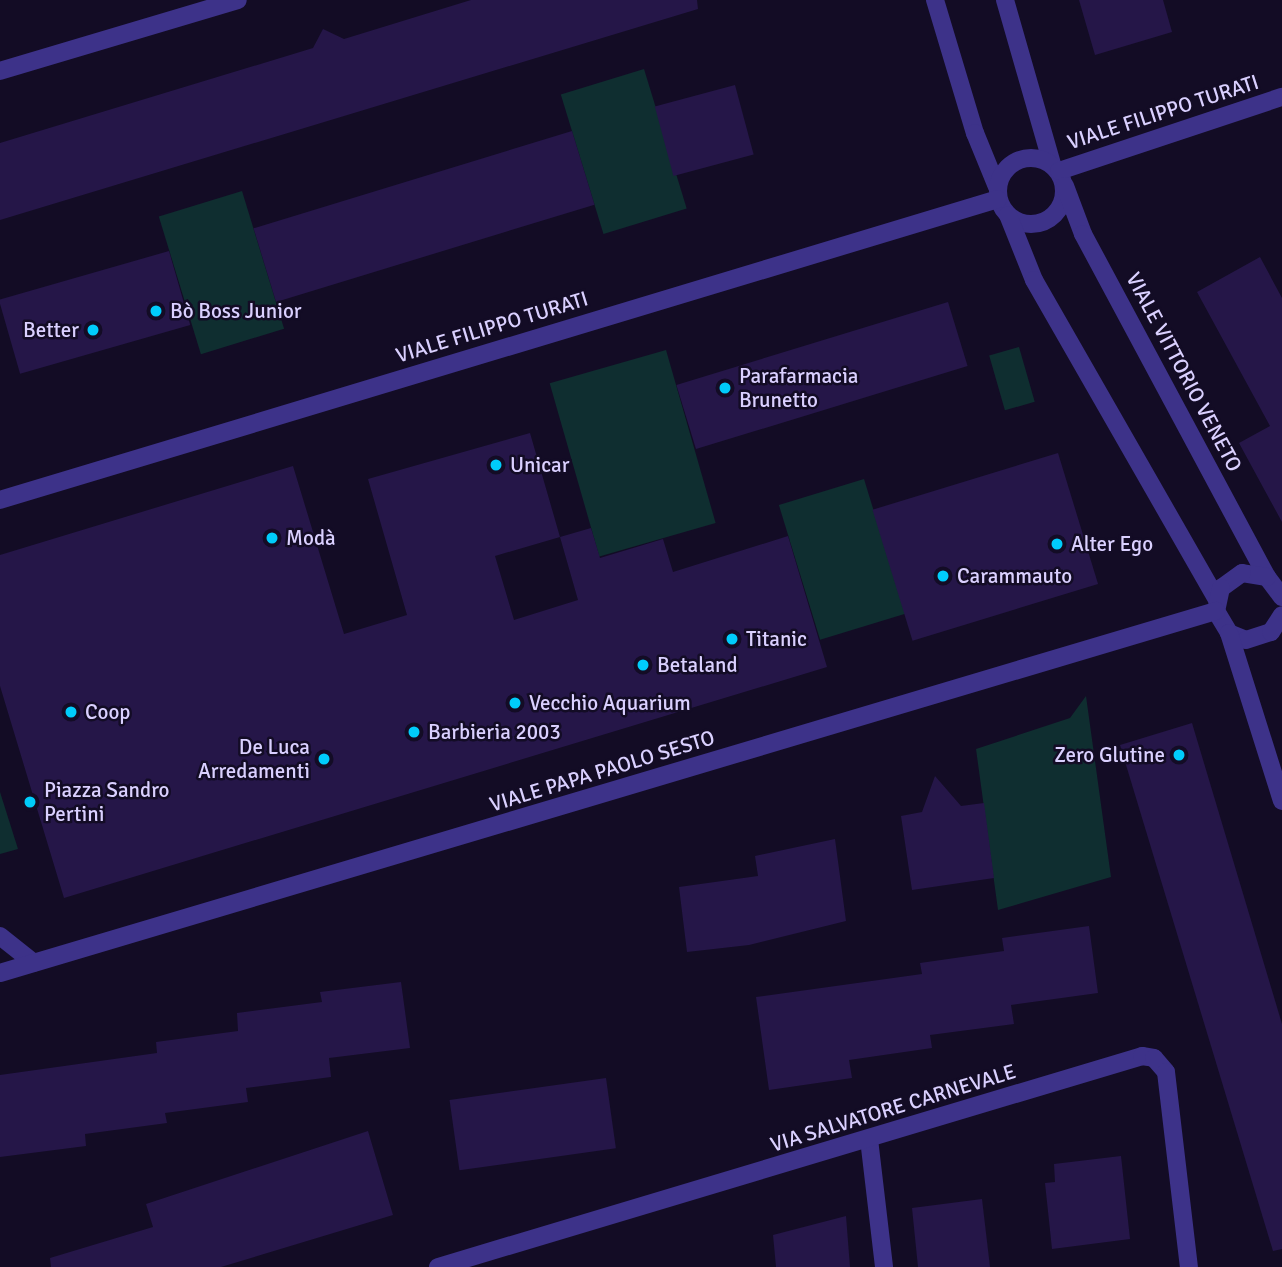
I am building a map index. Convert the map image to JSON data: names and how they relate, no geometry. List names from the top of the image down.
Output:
{
  "streets": {
    "street": [
      "VIALE FILIPPO TURATI",
      "VIALE VITTORIO VENETO",
      "VIALE PAPA PAOLO SESTO",
      "VIA SALVATORE CARNEVALE"
    ]
  },
  "crossings": [
    ["VIALE FILIPPO TURATI", "VIALE VITTORIO VENETO"]
  ],
  "places": [
    "Bò Boss Junior",
    "Better",
    "Parafarmacia Brunetto",
    "Unicar",
    "Modà",
    "Alter Ego",
    "Carammauto",
    "Titanic",
    "Betaland",
    "Vecchio Aquarium",
    "Coop",
    "Barbieria 2003",
    "Zero Glutine",
    "De Luca Arredamenti",
    "Piazza Sandro Pertini"
  ]
}
